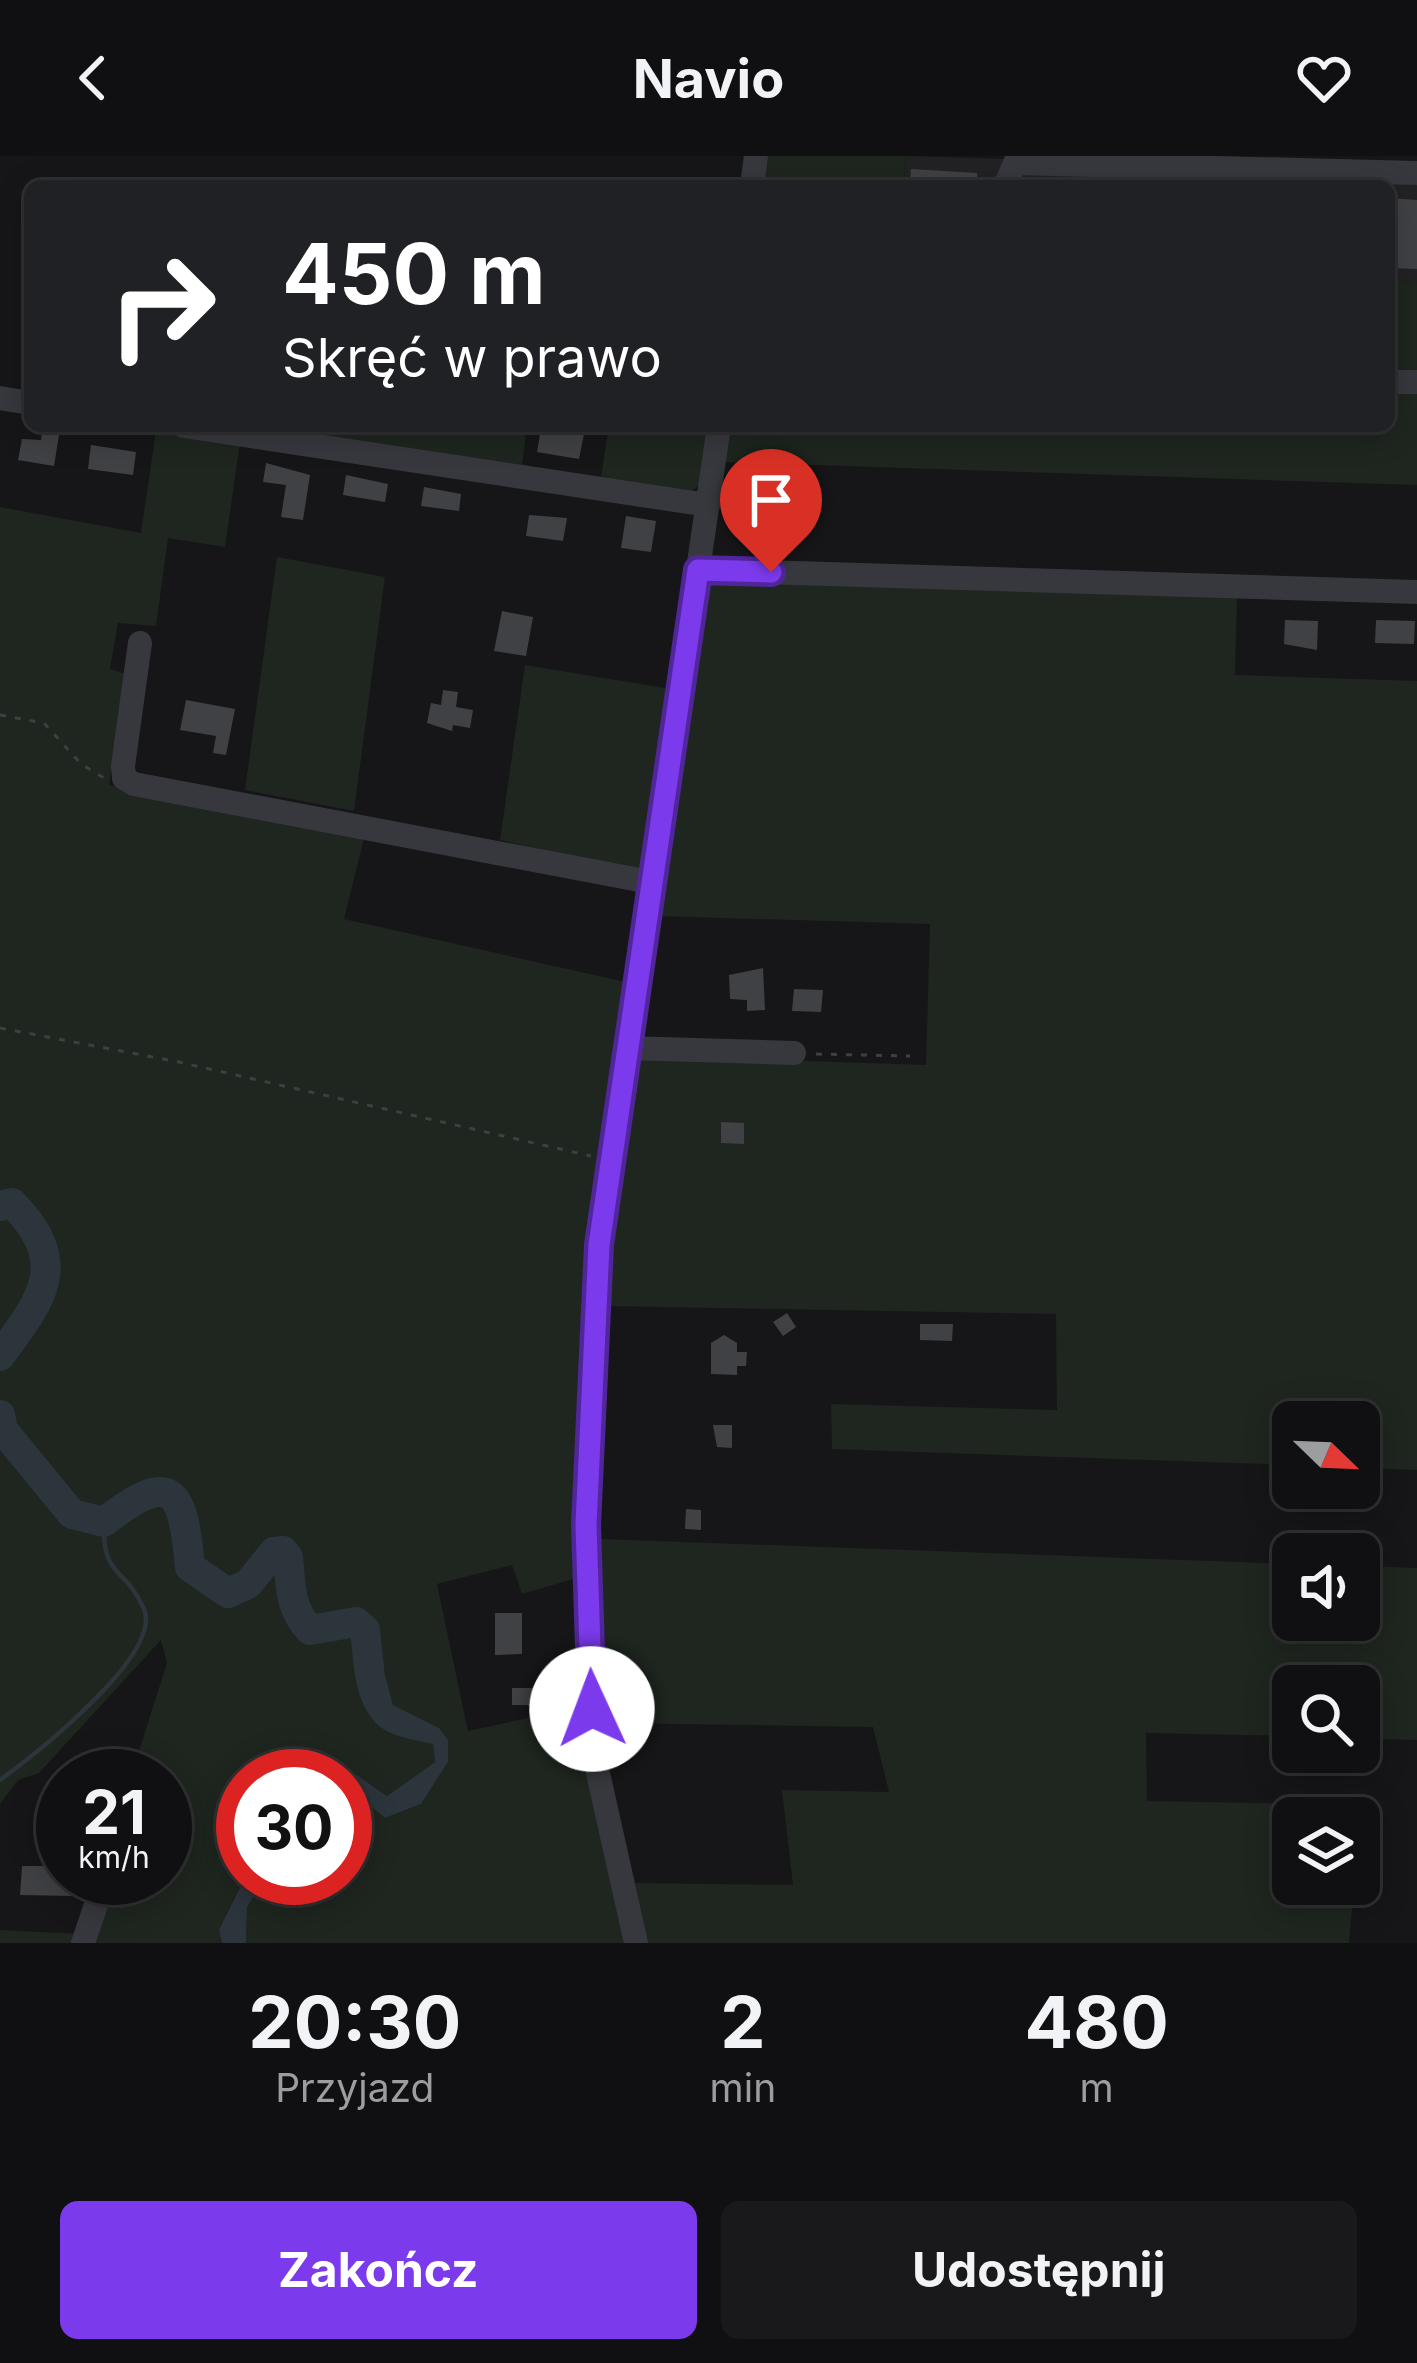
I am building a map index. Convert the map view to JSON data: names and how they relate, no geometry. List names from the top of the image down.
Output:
{
  "north": "bottom right",
  "page": {
    "header": "Navio",
    "turn": ["450 m", "Skręć w prawo"],
    "speed": "21 km/h",
    "limit": "30",
    "eta": [
      "20:30",
      "Przyjazd",
      "2",
      "min",
      "480",
      "m"
    ],
    "buttons": ["Zakończ", "Udostępnij"]
  }
}
